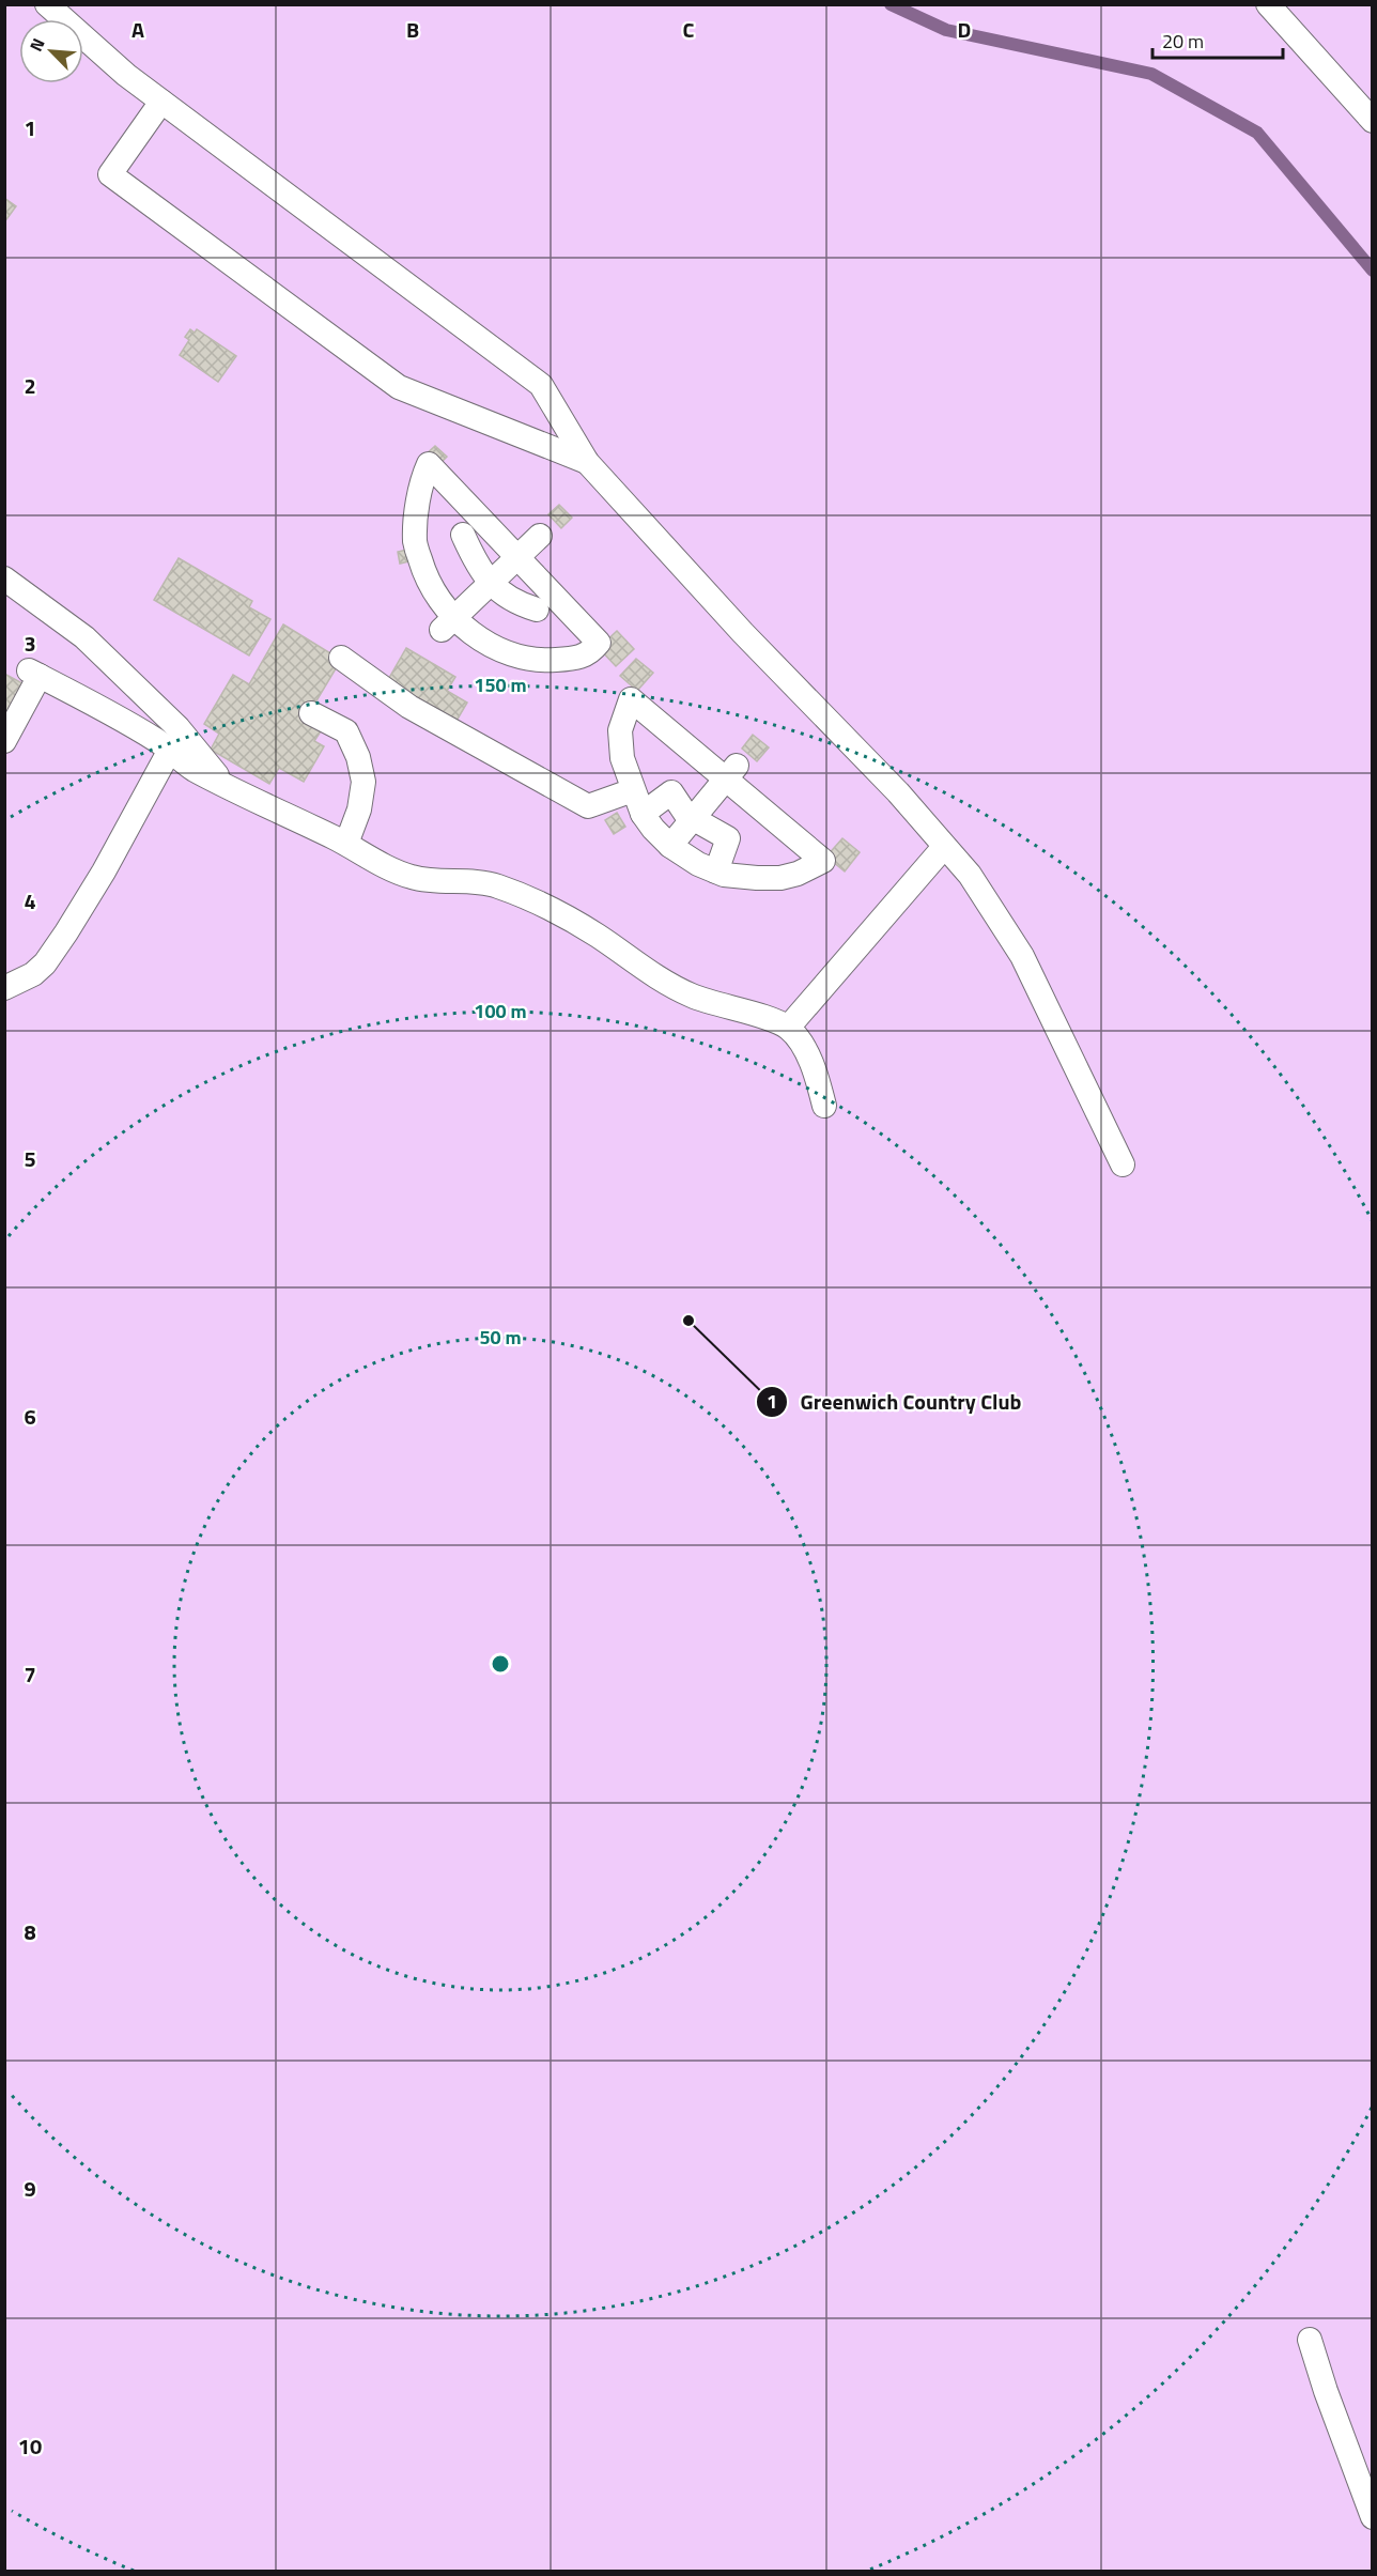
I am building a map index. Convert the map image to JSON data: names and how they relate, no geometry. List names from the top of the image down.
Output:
{
  "places": ["Greenwich Country Club"],
  "scale_bar": "20 m",
  "north": "top left",
  "grid": {
    "columns": [
      "A",
      "B",
      "C",
      "D"
    ],
    "rows": [
      "1",
      "2",
      "3",
      "4",
      "5",
      "6",
      "7",
      "8",
      "9",
      "10"
    ]
  },
  "rings": ["150 m", "100 m", "50 m"]
}
